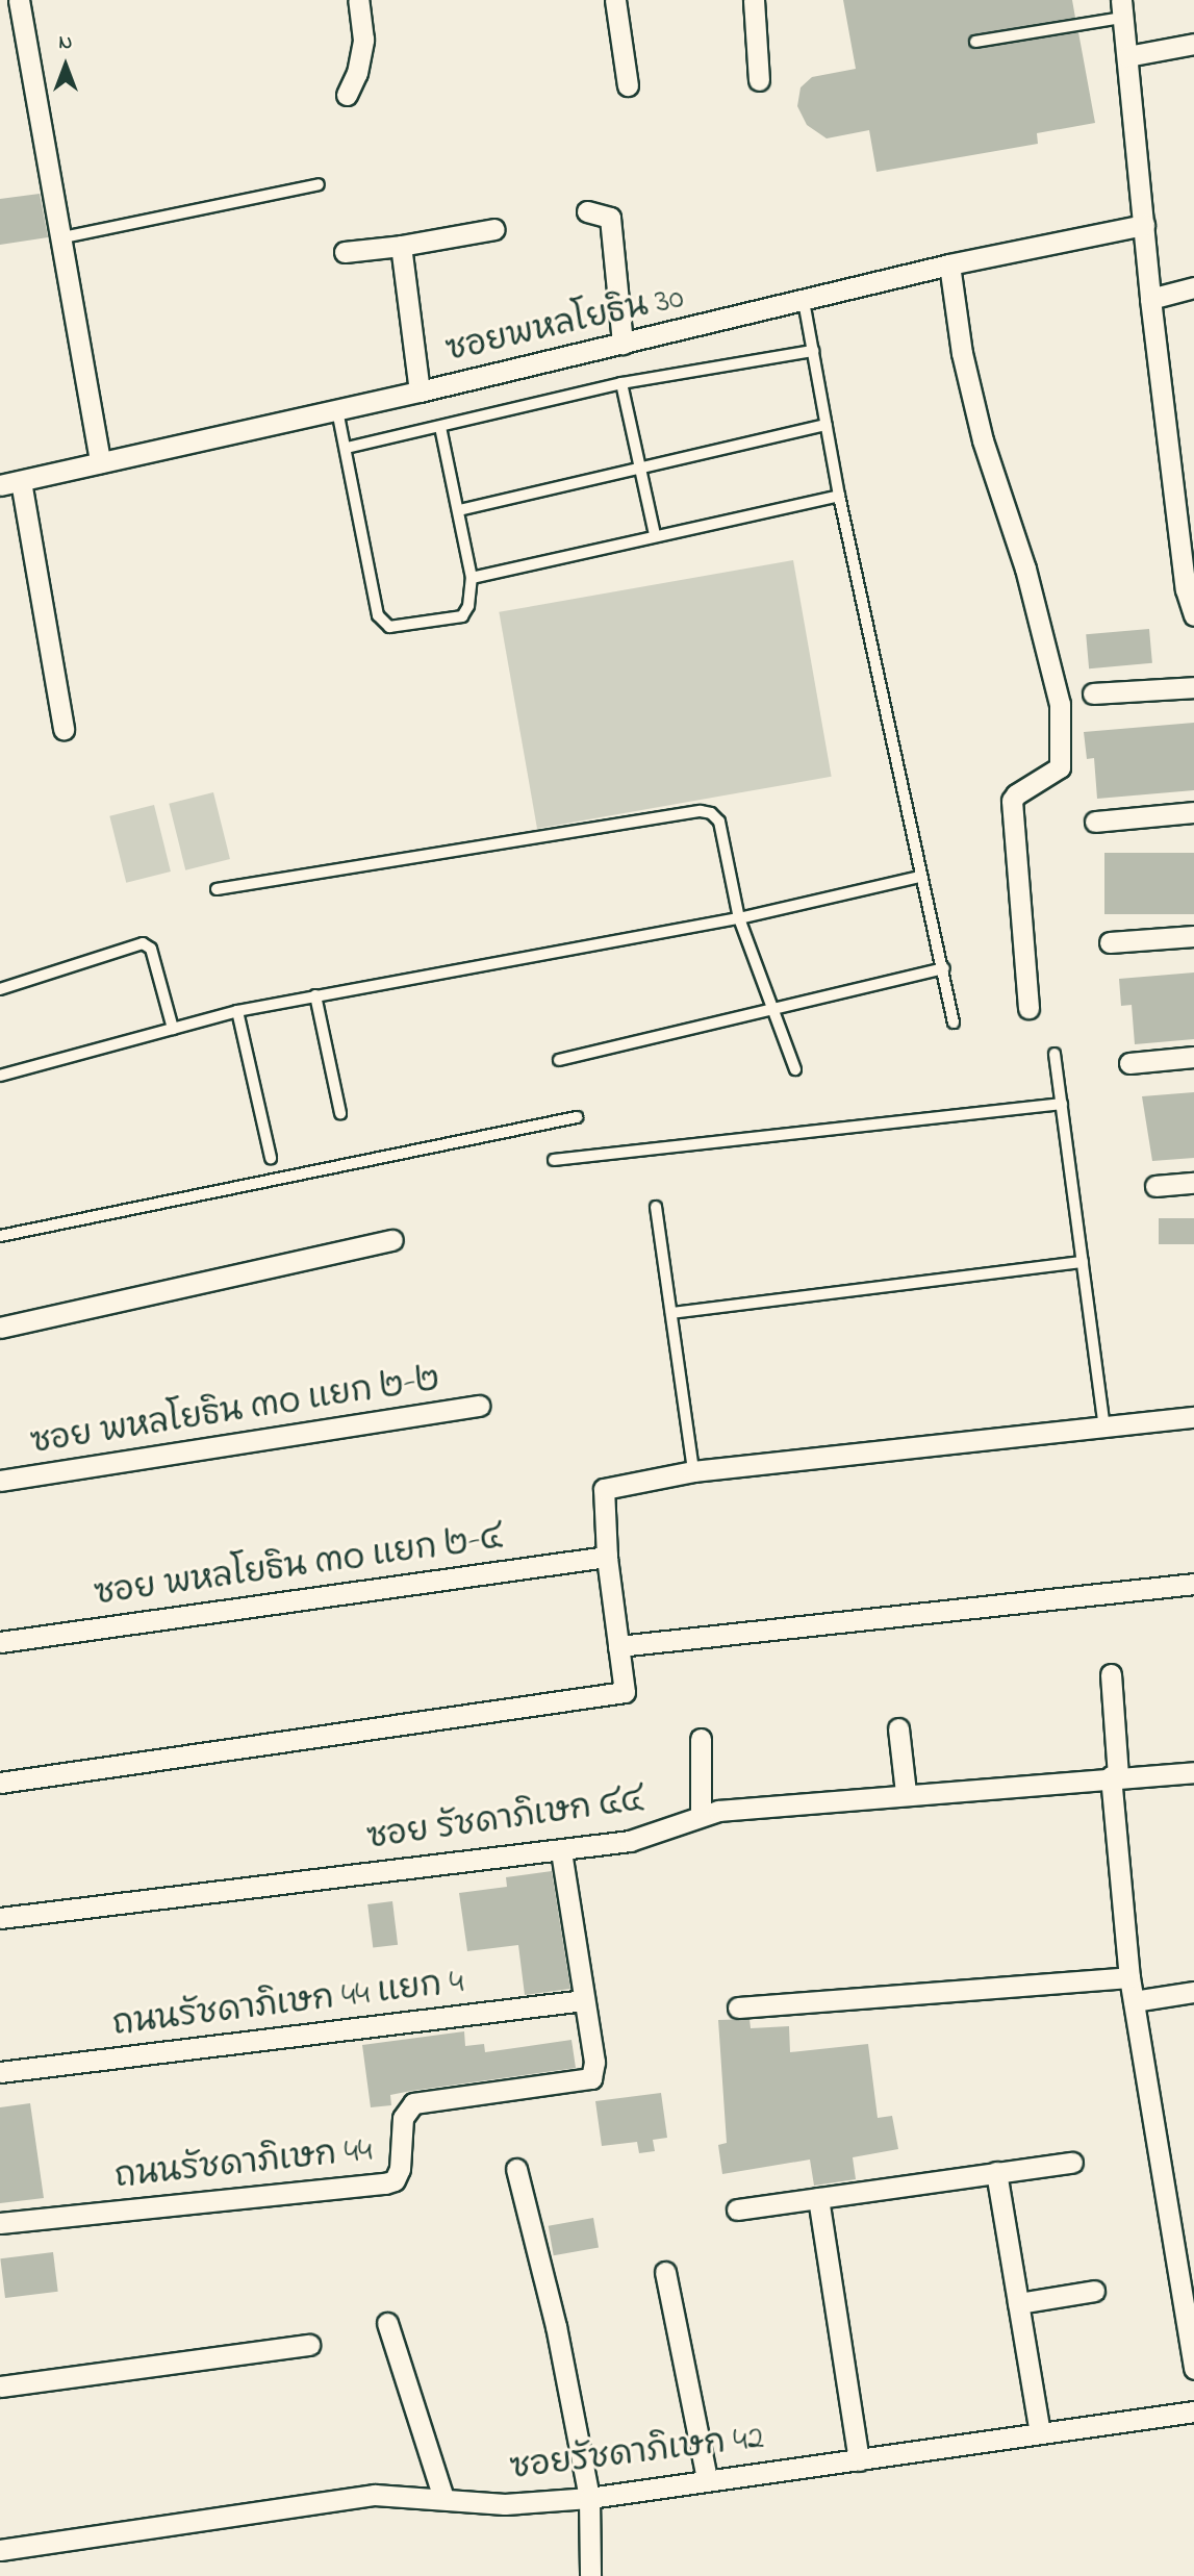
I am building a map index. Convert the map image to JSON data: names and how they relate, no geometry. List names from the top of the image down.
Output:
{
  "streets": {
    "street": [
      "ซอยพหลโยธิน 30",
      "ซอย พหลโยธิน ๓๐ แยก ๒-๒",
      "ซอย พหลโยธิน ๓๐ แยก ๒-๔",
      "ซอย รัชดาภิเษก ๔๔",
      "ถนนรัชดาภิเษก 44 แยก 4",
      "ถนนรัชดาภิเษก 44",
      "ซอยรัชดาภิเษก 42"
    ]
  },
  "crossings": [
    ["ซอย รัชดาภิเษก ๔๔", "ถนนรัชดาภิเษก 44"],
    ["ถนนรัชดาภิเษก 44 แยก 4", "ถนนรัชดาภิเษก 44"]
  ],
  "north": "top"
}
